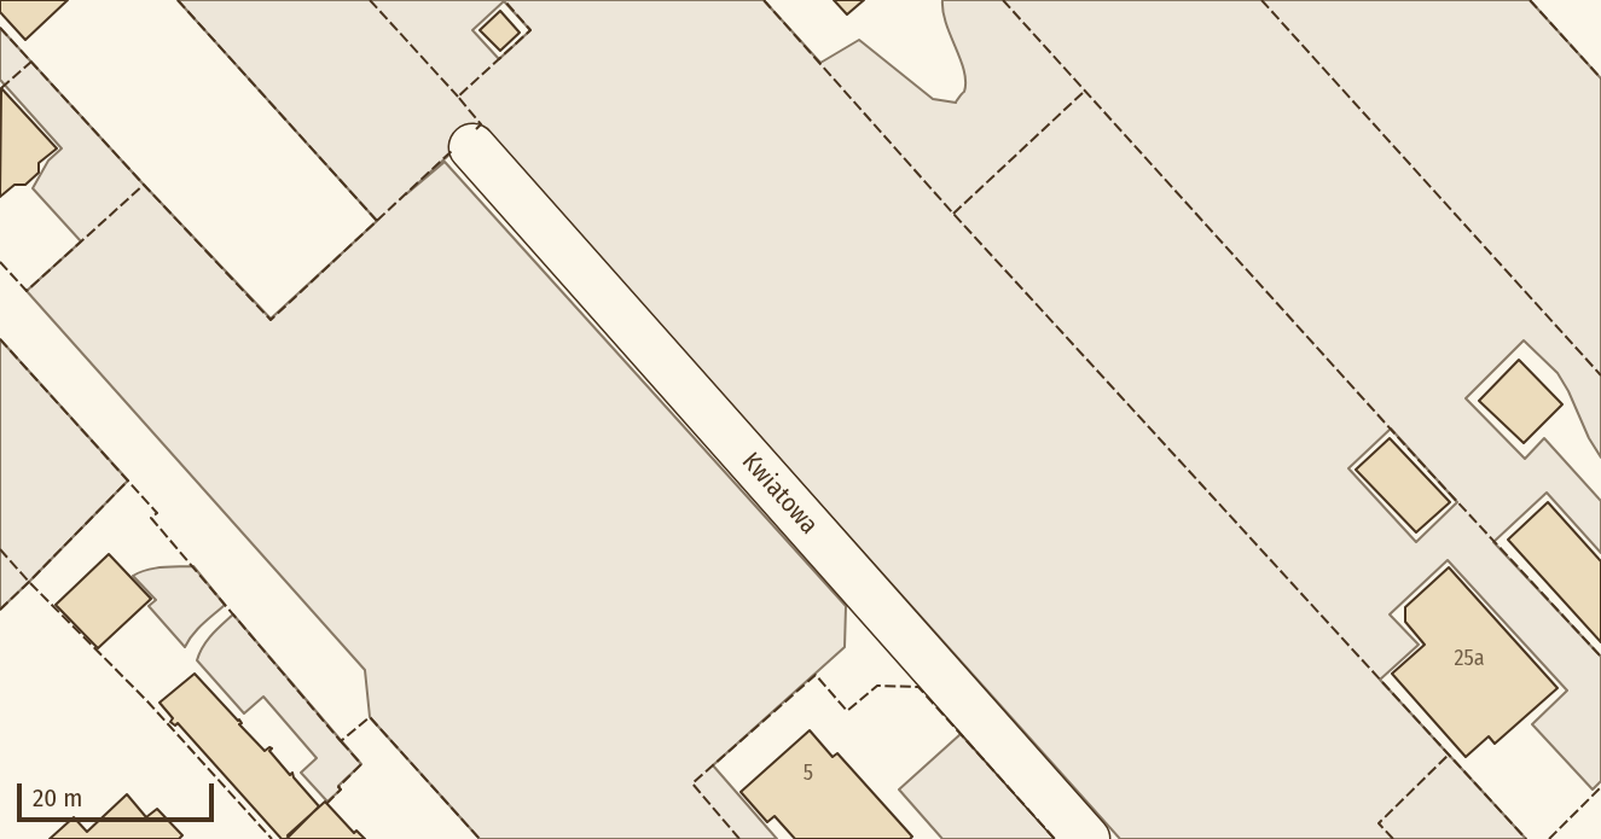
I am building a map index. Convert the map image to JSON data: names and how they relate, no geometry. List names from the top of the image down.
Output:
{
  "streets": {
    "street": ["Kwiatowa"]
  },
  "house_numbers": ["25a", "5"],
  "scale_bar": "20 m"
}
